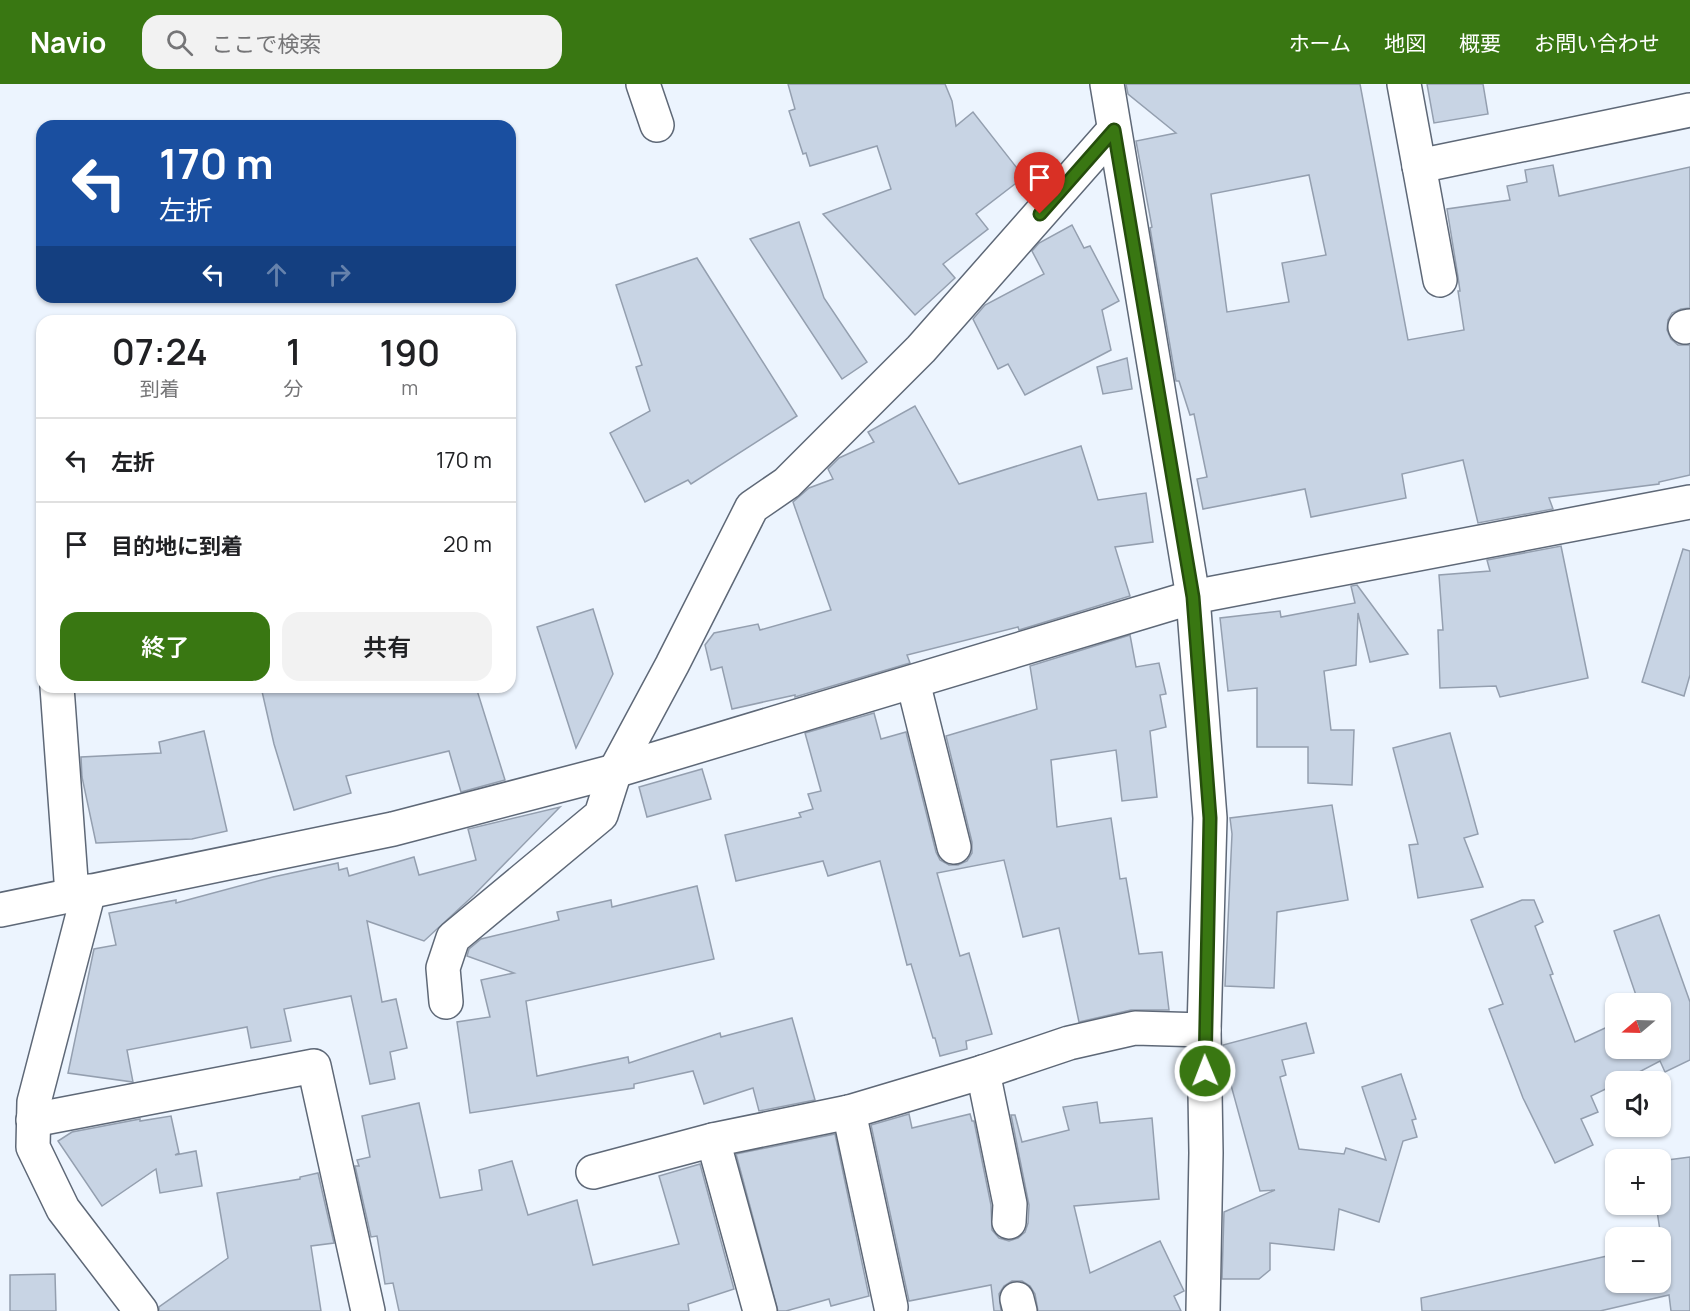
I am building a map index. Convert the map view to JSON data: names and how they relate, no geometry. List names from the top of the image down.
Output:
{
  "north": "left",
  "page": {
    "header": "Navio",
    "search": "ここで検索",
    "nav": [
      "ホーム",
      "地図",
      "概要",
      "お問い合わせ"
    ],
    "turn": ["170 m", "左折"],
    "eta": [
      "07:24",
      "到着",
      "1",
      "分",
      "190",
      "m"
    ],
    "list": [
      {
        "name": "左折",
        "value": "170 m"
      },
      {
        "name": "目的地に到着",
        "value": "20 m"
      }
    ],
    "buttons": ["終了", "共有"],
    "map_buttons": ["+", "−"]
  }
}
